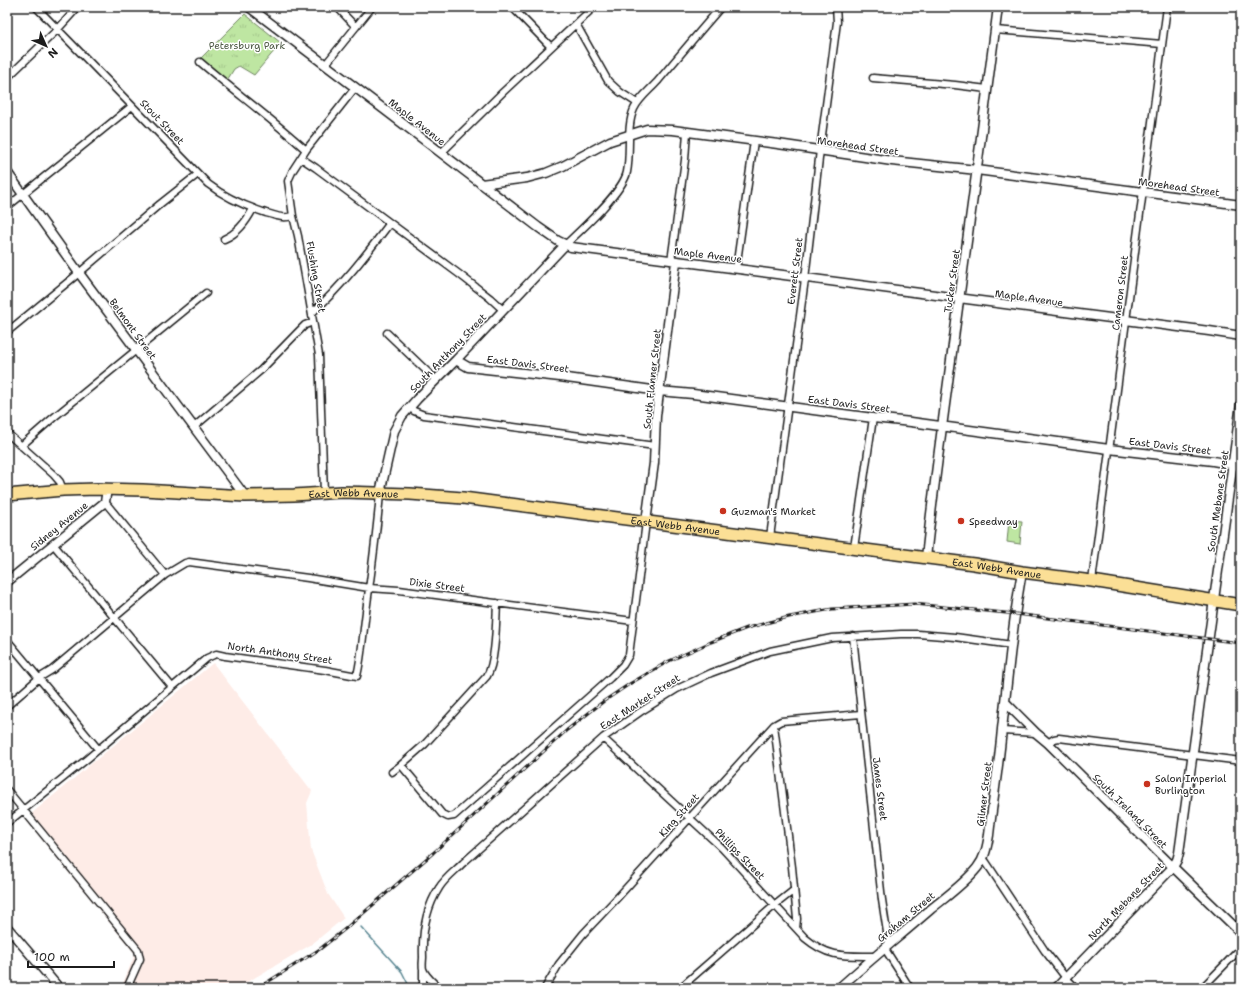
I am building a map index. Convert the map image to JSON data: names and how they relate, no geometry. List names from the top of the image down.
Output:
{
  "streets": {
    "highway": ["East Webb Avenue"],
    "street": [
      "Stout Street",
      "Maple Avenue",
      "Morehead Street",
      "Everett Street",
      "Flushing Street",
      "Tucker Street",
      "Cameron Street",
      "Belmont Street",
      "South Anthony Street",
      "East Davis Street",
      "South Flanner Street",
      "South Mebane Street",
      "Sidney Avenue",
      "Dixie Street",
      "North Anthony Street",
      "East Market Street",
      "James Street",
      "Gilmer Street",
      "South Ireland Street",
      "King Street",
      "Phillips Street",
      "North Mebane Street",
      "Graham Street"
    ]
  },
  "crossings": [
    ["Stout Street", "Flushing Street"],
    ["Maple Avenue", "Morehead Street"],
    ["Maple Avenue", "Everett Street"],
    ["Maple Avenue", "Flushing Street"],
    ["Maple Avenue", "Tucker Street"],
    ["Maple Avenue", "Cameron Street"],
    ["Maple Avenue", "South Anthony Street"],
    ["Maple Avenue", "South Flanner Street"],
    ["Morehead Street", "Everett Street"],
    ["Morehead Street", "Tucker Street"],
    ["Morehead Street", "Cameron Street"],
    ["Morehead Street", "South Flanner Street"],
    ["Everett Street", "East Davis Street"],
    ["Everett Street", "East Webb Avenue"],
    ["Flushing Street", "East Webb Avenue"],
    ["Tucker Street", "East Davis Street"],
    ["Tucker Street", "East Webb Avenue"],
    ["Cameron Street", "East Davis Street"],
    ["Cameron Street", "East Webb Avenue"],
    ["Belmont Street", "East Webb Avenue"],
    ["South Anthony Street", "East Davis Street"],
    ["South Anthony Street", "East Webb Avenue"],
    ["South Anthony Street", "North Anthony Street"],
    ["East Davis Street", "South Flanner Street"],
    ["East Davis Street", "South Mebane Street"],
    ["South Flanner Street", "East Webb Avenue"],
    ["East Webb Avenue", "South Mebane Street"],
    ["East Webb Avenue", "North Anthony Street"],
    ["East Webb Avenue", "Gilmer Street"],
    ["East Webb Avenue", "North Mebane Street"],
    ["South Mebane Street", "North Mebane Street"],
    ["Dixie Street", "North Anthony Street"],
    ["East Market Street", "James Street"],
    ["East Market Street", "Gilmer Street"],
    ["East Market Street", "Phillips Street"],
    ["James Street", "Graham Street"],
    ["Gilmer Street", "South Ireland Street"],
    ["Gilmer Street", "Graham Street"],
    ["South Ireland Street", "North Mebane Street"],
    ["King Street", "Phillips Street"],
    ["Phillips Street", "Graham Street"]
  ],
  "parks": ["Petersburg Park"],
  "places": ["Guzman's Market", "Speedway", "Salon Imperial Burlington"],
  "scale_bar": "100 m",
  "north": "bottom right"
}
